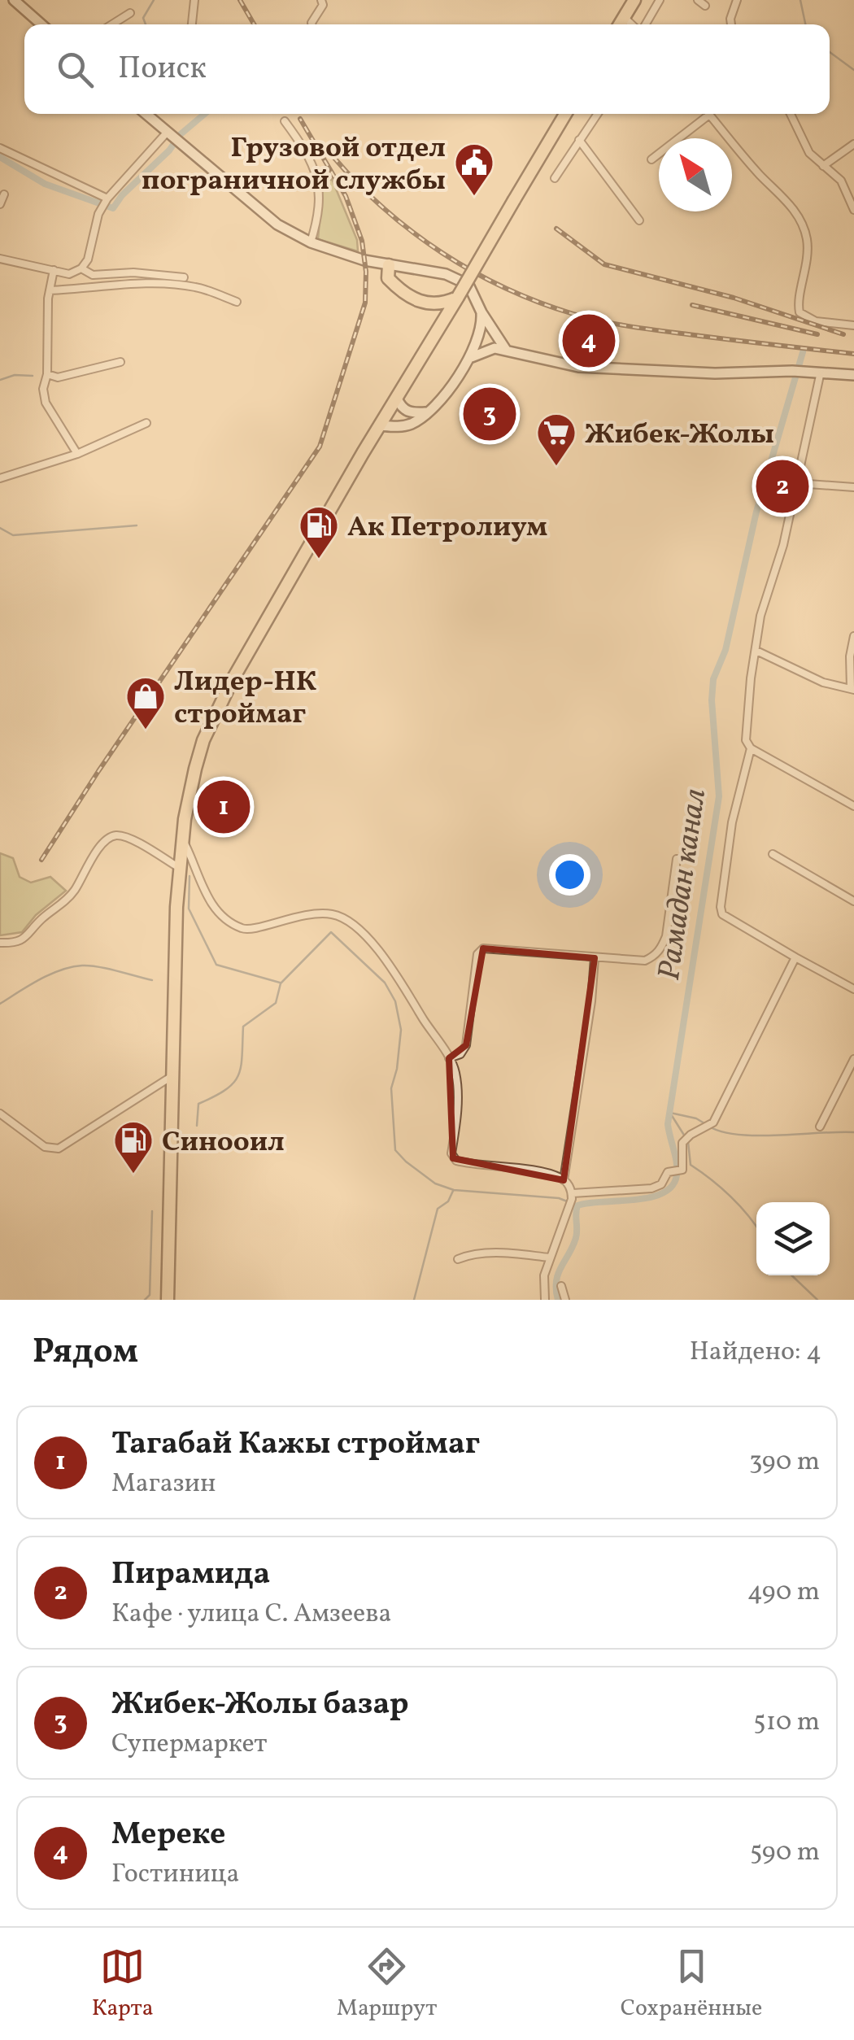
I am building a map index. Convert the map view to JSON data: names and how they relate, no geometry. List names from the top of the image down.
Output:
{
  "water": ["Рамадан канал"],
  "places": {
    "public building": ["Грузовой отдел пограничной службы"],
    "supermarket": ["Жибек-Жолы"],
    "fuel station": ["Ак Петролиум", "Синооил"],
    "shop": ["Лидер-НК строймаг"]
  },
  "north": "top left",
  "page": {
    "search": "Поиск",
    "pins": [
      "4",
      "3",
      "2",
      "1"
    ],
    "heading": ["Рядом", "Найдено: 4"],
    "list": [
      {
        "mark": "1",
        "name": "Тагабай Кажы строймаг",
        "note": "Магазин",
        "value": "390 m"
      },
      {
        "mark": "2",
        "name": "Пирамида",
        "note": "Кафе · улица С. Амзеева",
        "value": "490 m"
      },
      {
        "mark": "3",
        "name": "Жибек-Жолы базар",
        "note": "Супермаркет",
        "value": "510 m"
      },
      {
        "mark": "4",
        "name": "Мереке",
        "note": "Гостиница",
        "value": "590 m"
      }
    ],
    "nav": ["Карта", "Маршрут", "Сохранённые"]
  }
}
